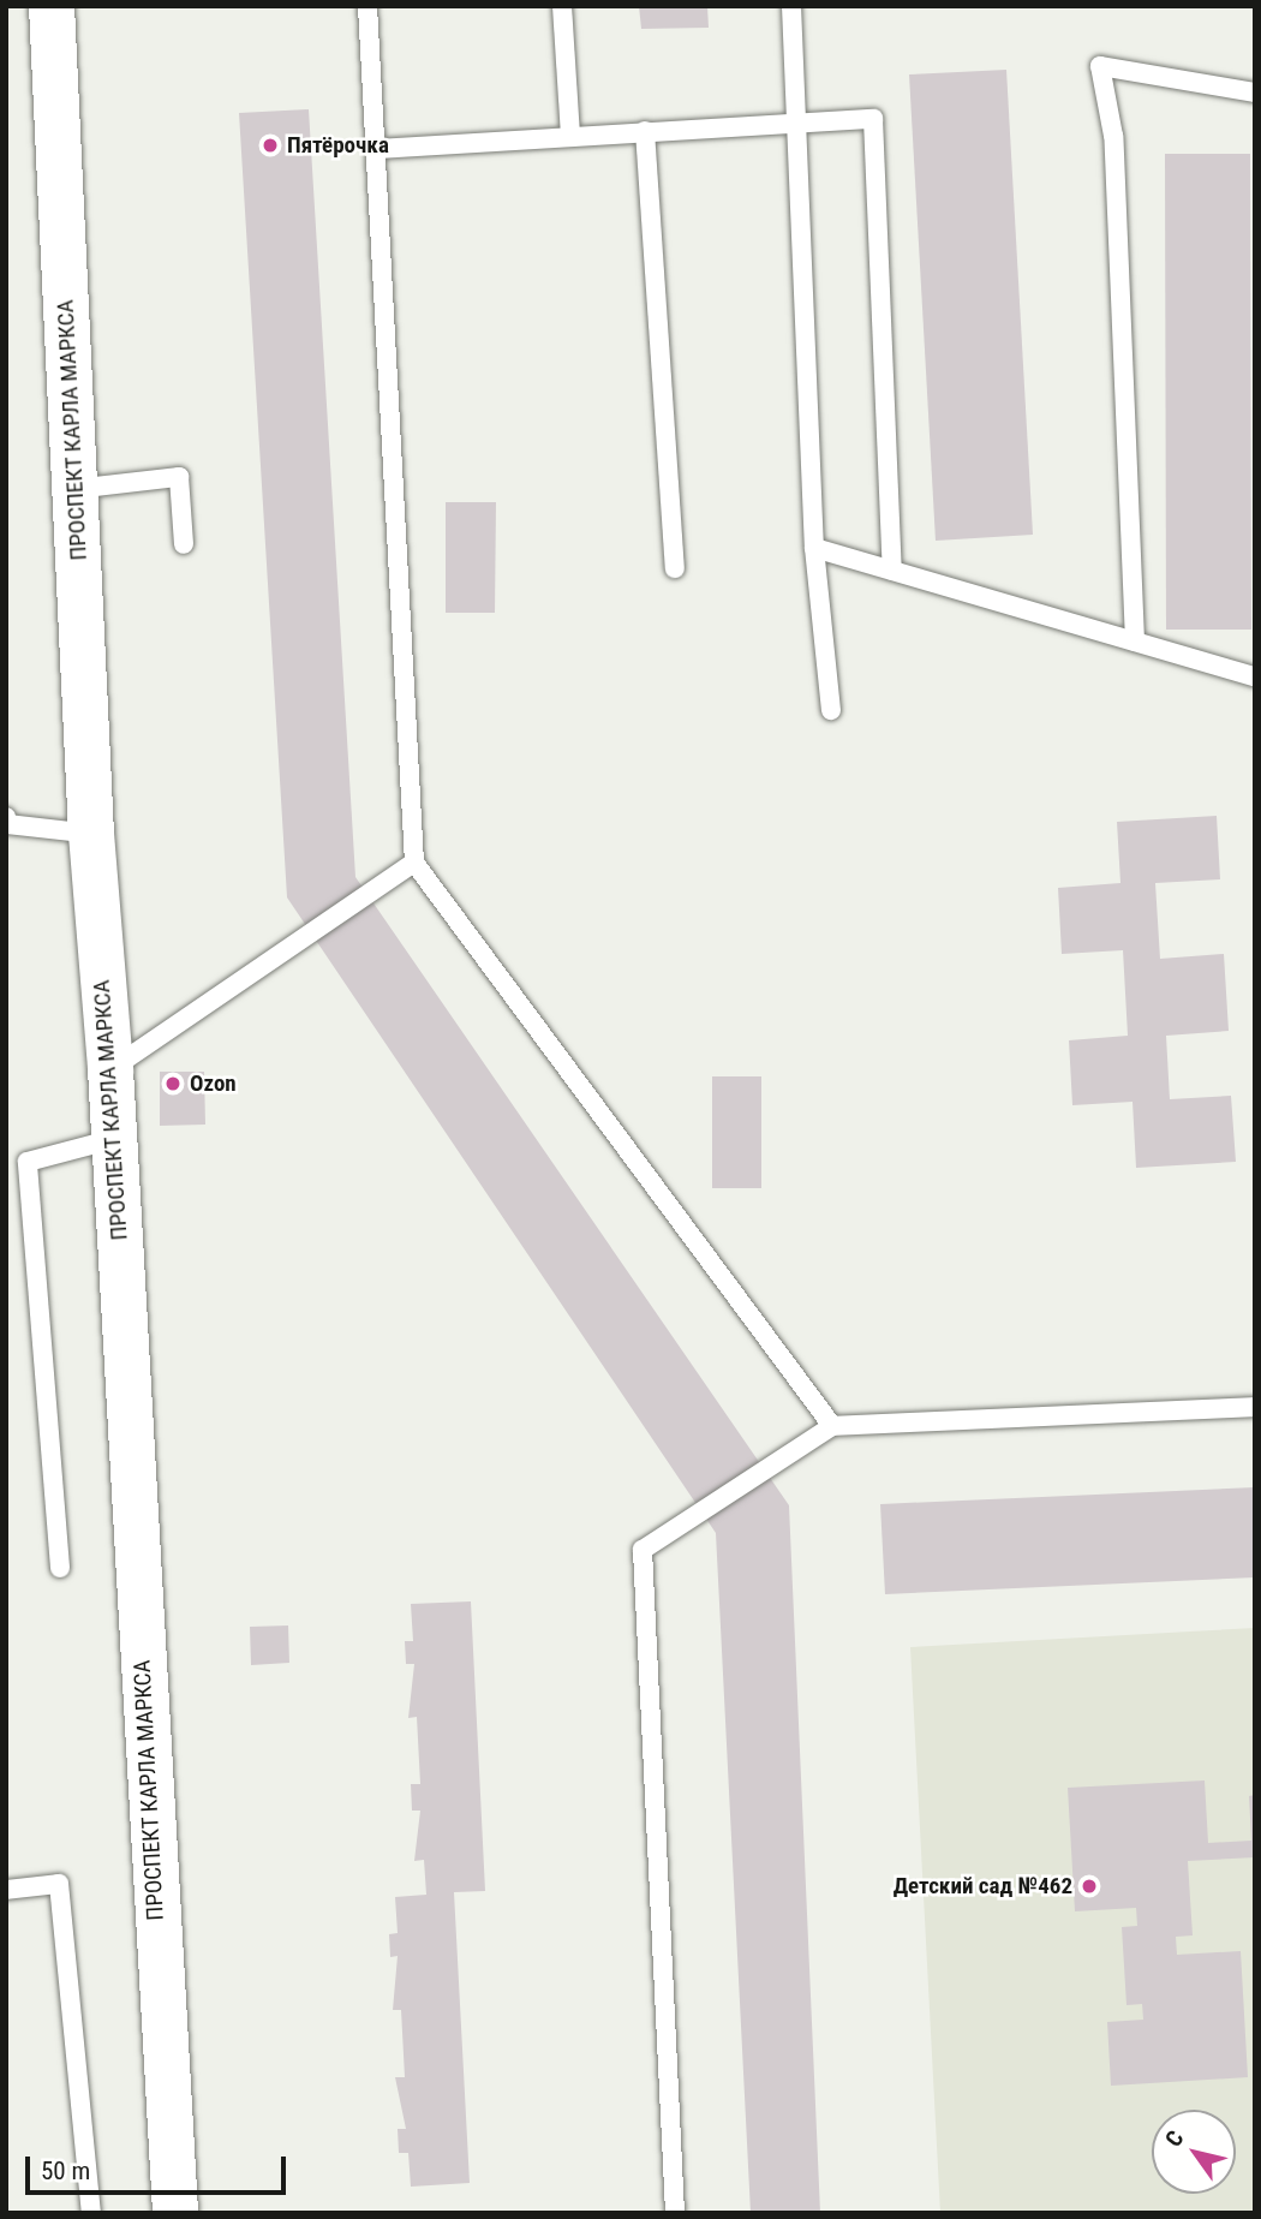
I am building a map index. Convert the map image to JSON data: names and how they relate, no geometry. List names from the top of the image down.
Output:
{
  "streets": {
    "main road": ["ПРОСПЕКТ КАРЛА МАРКСА"]
  },
  "places": ["Пятёрочка", "Ozon", "Детский сад №462"],
  "scale_bar": "50 m",
  "north": "top left"
}
